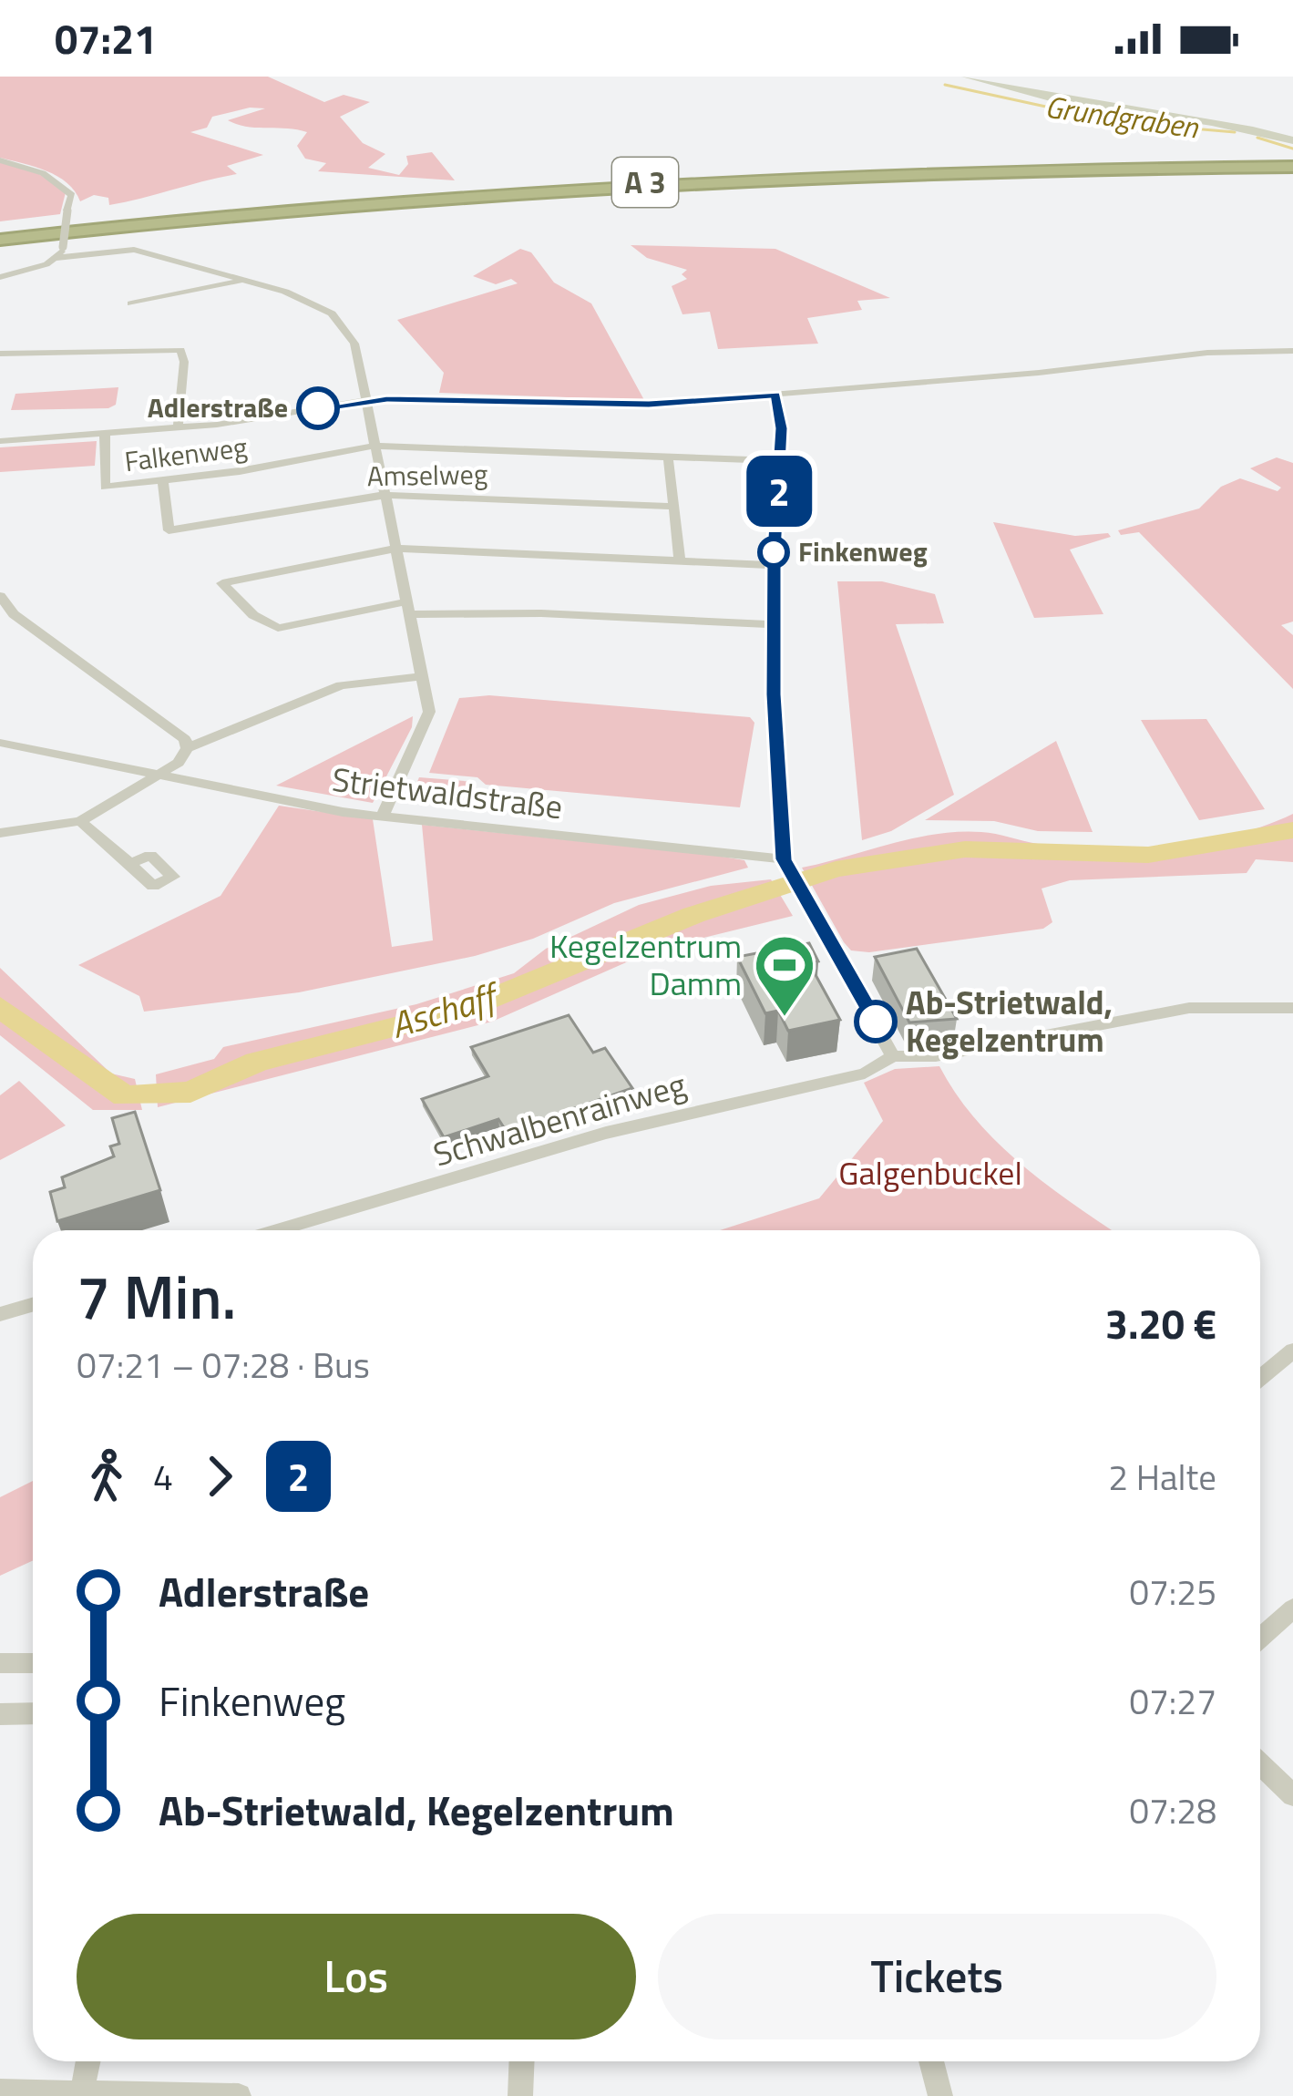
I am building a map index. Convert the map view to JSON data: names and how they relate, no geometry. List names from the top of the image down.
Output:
{
  "streets": {
    "highway": ["A 3"],
    "street": [
      "Falkenweg",
      "Amselweg",
      "Strietwaldstraße",
      "Schwalbenrainweg"
    ]
  },
  "crossings": [
    ["Falkenweg", "Amselweg"]
  ],
  "water": ["Grundgraben", "Aschaff"],
  "parks": ["Galgenbuckel"],
  "places": {
    "other": ["Adlerstraße", "Finkenweg", "Ab-Strietwald, Kegelzentrum"],
    "sports": ["Kegelzentrum Damm"]
  },
  "lines": ["bus line 2"],
  "page": {
    "status": "07:21",
    "on_map": "2",
    "heading": ["7 Min.", "07:21 – 07:28 · Bus", "3.20 €"],
    "legs": ["4", "2", "2 Halte"],
    "list": [
      {
        "name": "Adlerstraße",
        "value": "07:25"
      },
      {
        "name": "Finkenweg",
        "value": "07:27"
      },
      {
        "name": "Ab-Strietwald, Kegelzentrum",
        "value": "07:28"
      }
    ],
    "buttons": ["Los", "Tickets"]
  }
}
